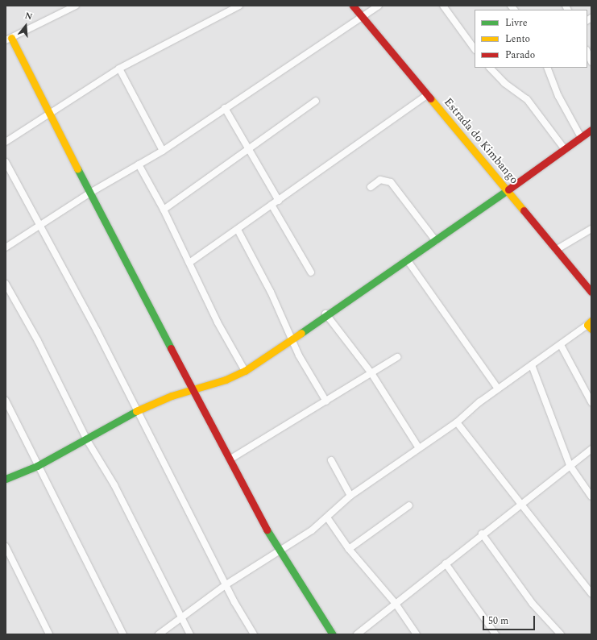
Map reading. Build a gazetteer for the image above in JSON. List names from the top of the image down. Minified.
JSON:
{"streets":{"street":["Estrada do Kimbango"]},"legend":["Livre","Lento","Parado"],"scale_bar":"50 m","north":"top"}
